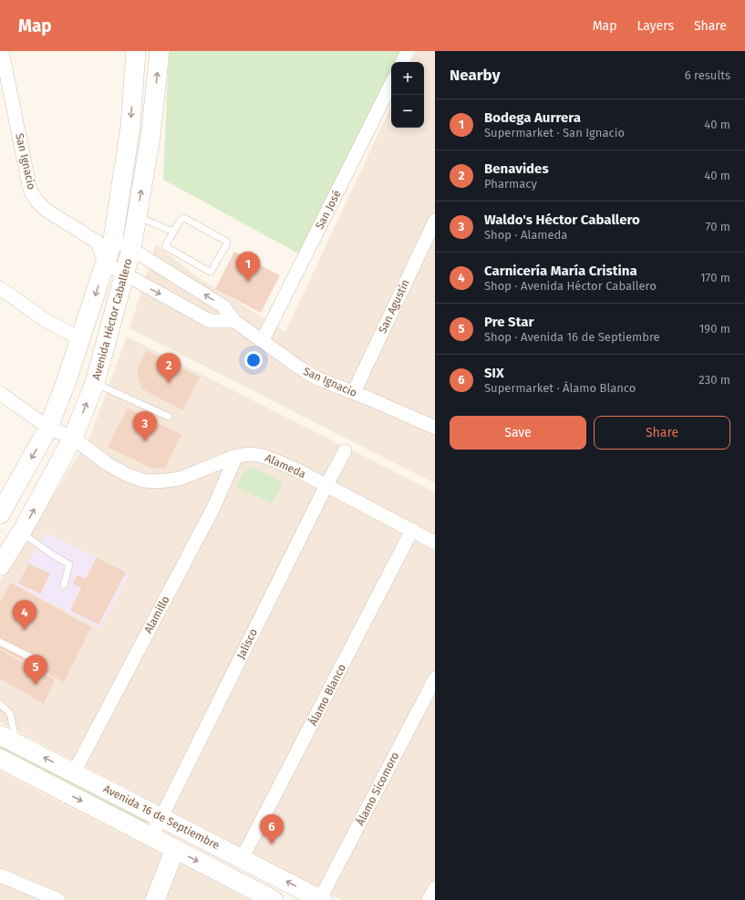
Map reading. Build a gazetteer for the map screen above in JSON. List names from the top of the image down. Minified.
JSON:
{"streets":{"main road":["Avenida Héctor Caballero","Avenida 16 de Septiembre"],"street":["San Ignacio","San José","San Agustín","Alameda","Alamillo","Jalisco","Álamo Blanco","Álamo Sicomoro"]},"crossings":[["San Ignacio","San José"],["San Ignacio","San Agustín"],["San Ignacio","Avenida Héctor Caballero"],["Avenida Héctor Caballero","Alameda"],["Alameda","Alamillo"],["Alameda","Jalisco"],["Alameda","Álamo Blanco"],["Alamillo","Avenida 16 de Septiembre"],["Jalisco","Avenida 16 de Septiembre"],["Álamo Blanco","Avenida 16 de Septiembre"],["Álamo Sicomoro","Avenida 16 de Septiembre"]],"page":{"header":"Map","nav":["Map","Layers","Share"],"heading":["Nearby","6 results"],"map_buttons":["+","−"],"list":[{"mark":"1","name":"Bodega Aurrera","note":"Supermarket · San Ignacio","value":"40 m"},{"mark":"2","name":"Benavides","note":"Pharmacy","value":"40 m"},{"mark":"3","name":"Waldo's Héctor Caballero","note":"Shop · Alameda","value":"70 m"},{"mark":"4","name":"Carnicería María Cristina","note":"Shop · Avenida Héctor Caballero","value":"170 m"},{"mark":"5","name":"Pre Star","note":"Shop · Avenida 16 de Septiembre","value":"190 m"},{"mark":"6","name":"SIX","note":"Supermarket · Álamo Blanco","value":"230 m"}],"pins":["1","2","3","4","5","6"],"buttons":["Save","Share"]}}
